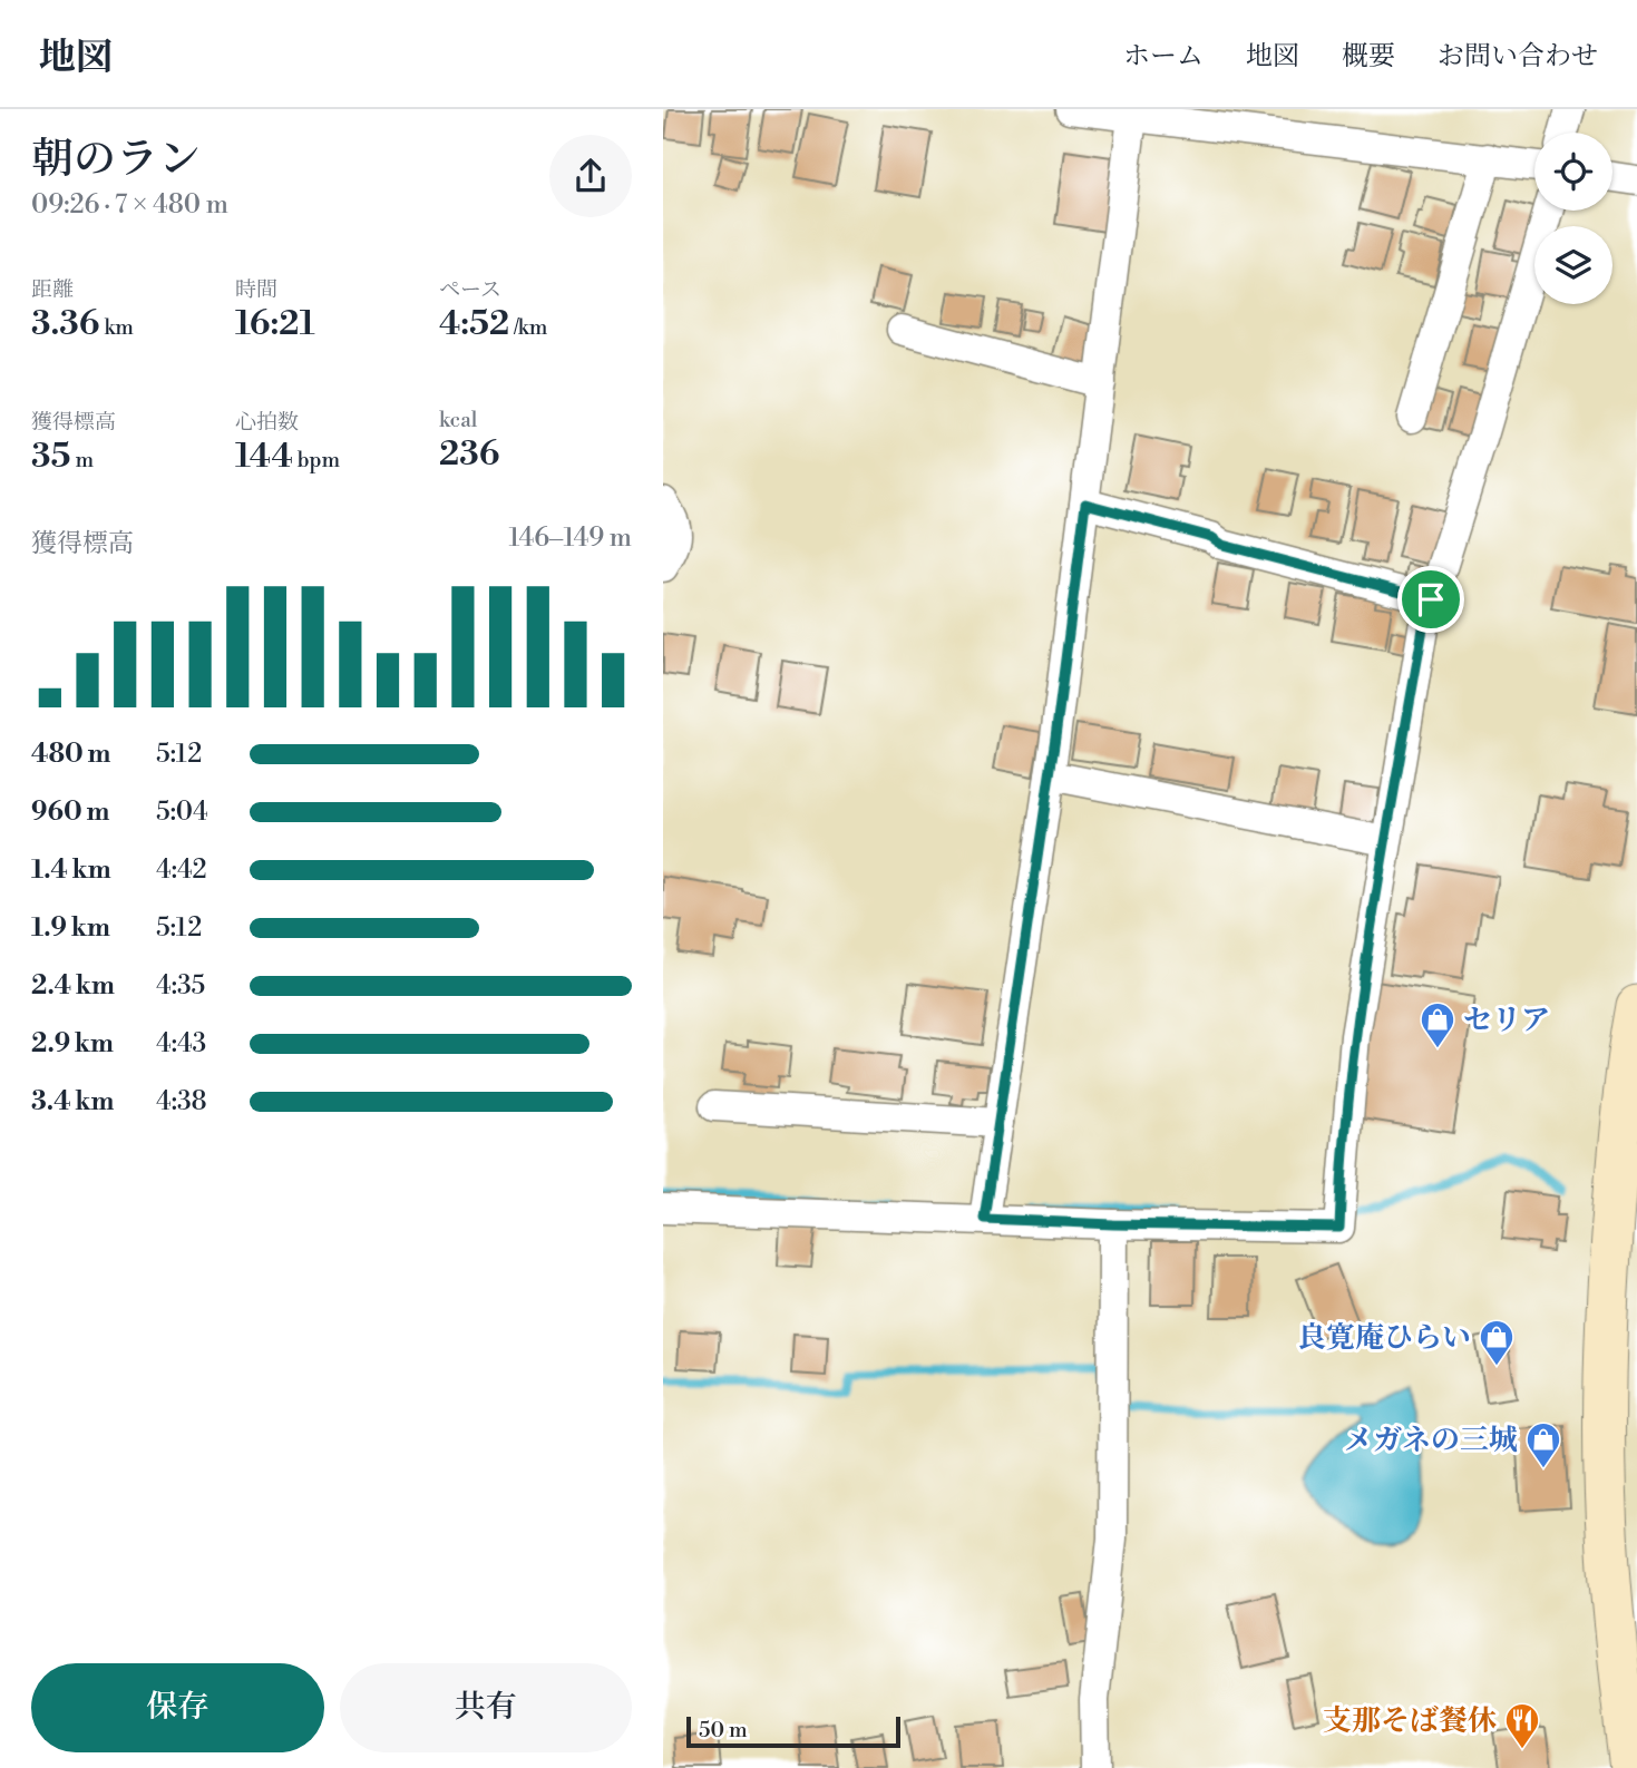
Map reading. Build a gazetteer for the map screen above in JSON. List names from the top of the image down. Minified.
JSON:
{"places":{"shop":["セリア","良寛庵ひらい","メガネの三城"],"restaurant":["支那そば餐休"]},"scale_bar":"50 m","page":{"header":"地図","nav":["ホーム","地図","概要","お問い合わせ"],"heading":["朝のラン","09:26 · 7 × 480 m"],"stats":[["距離","3.36 km"],["時間","16:21"],["ペース","4:52 /km"],["獲得標高","35 m"],["心拍数","144 bpm"],["kcal","236"]],"chart":["獲得標高","146–149 m"],"list":[{"name":"480 m","note":"5:12"},{"name":"960 m","note":"5:04"},{"name":"1.4 km","note":"4:42"},{"name":"1.9 km","note":"5:12"},{"name":"2.4 km","note":"4:35"},{"name":"2.9 km","note":"4:43"},{"name":"3.4 km","note":"4:38"}],"buttons":["保存","共有"],"scale":"50 m"}}
